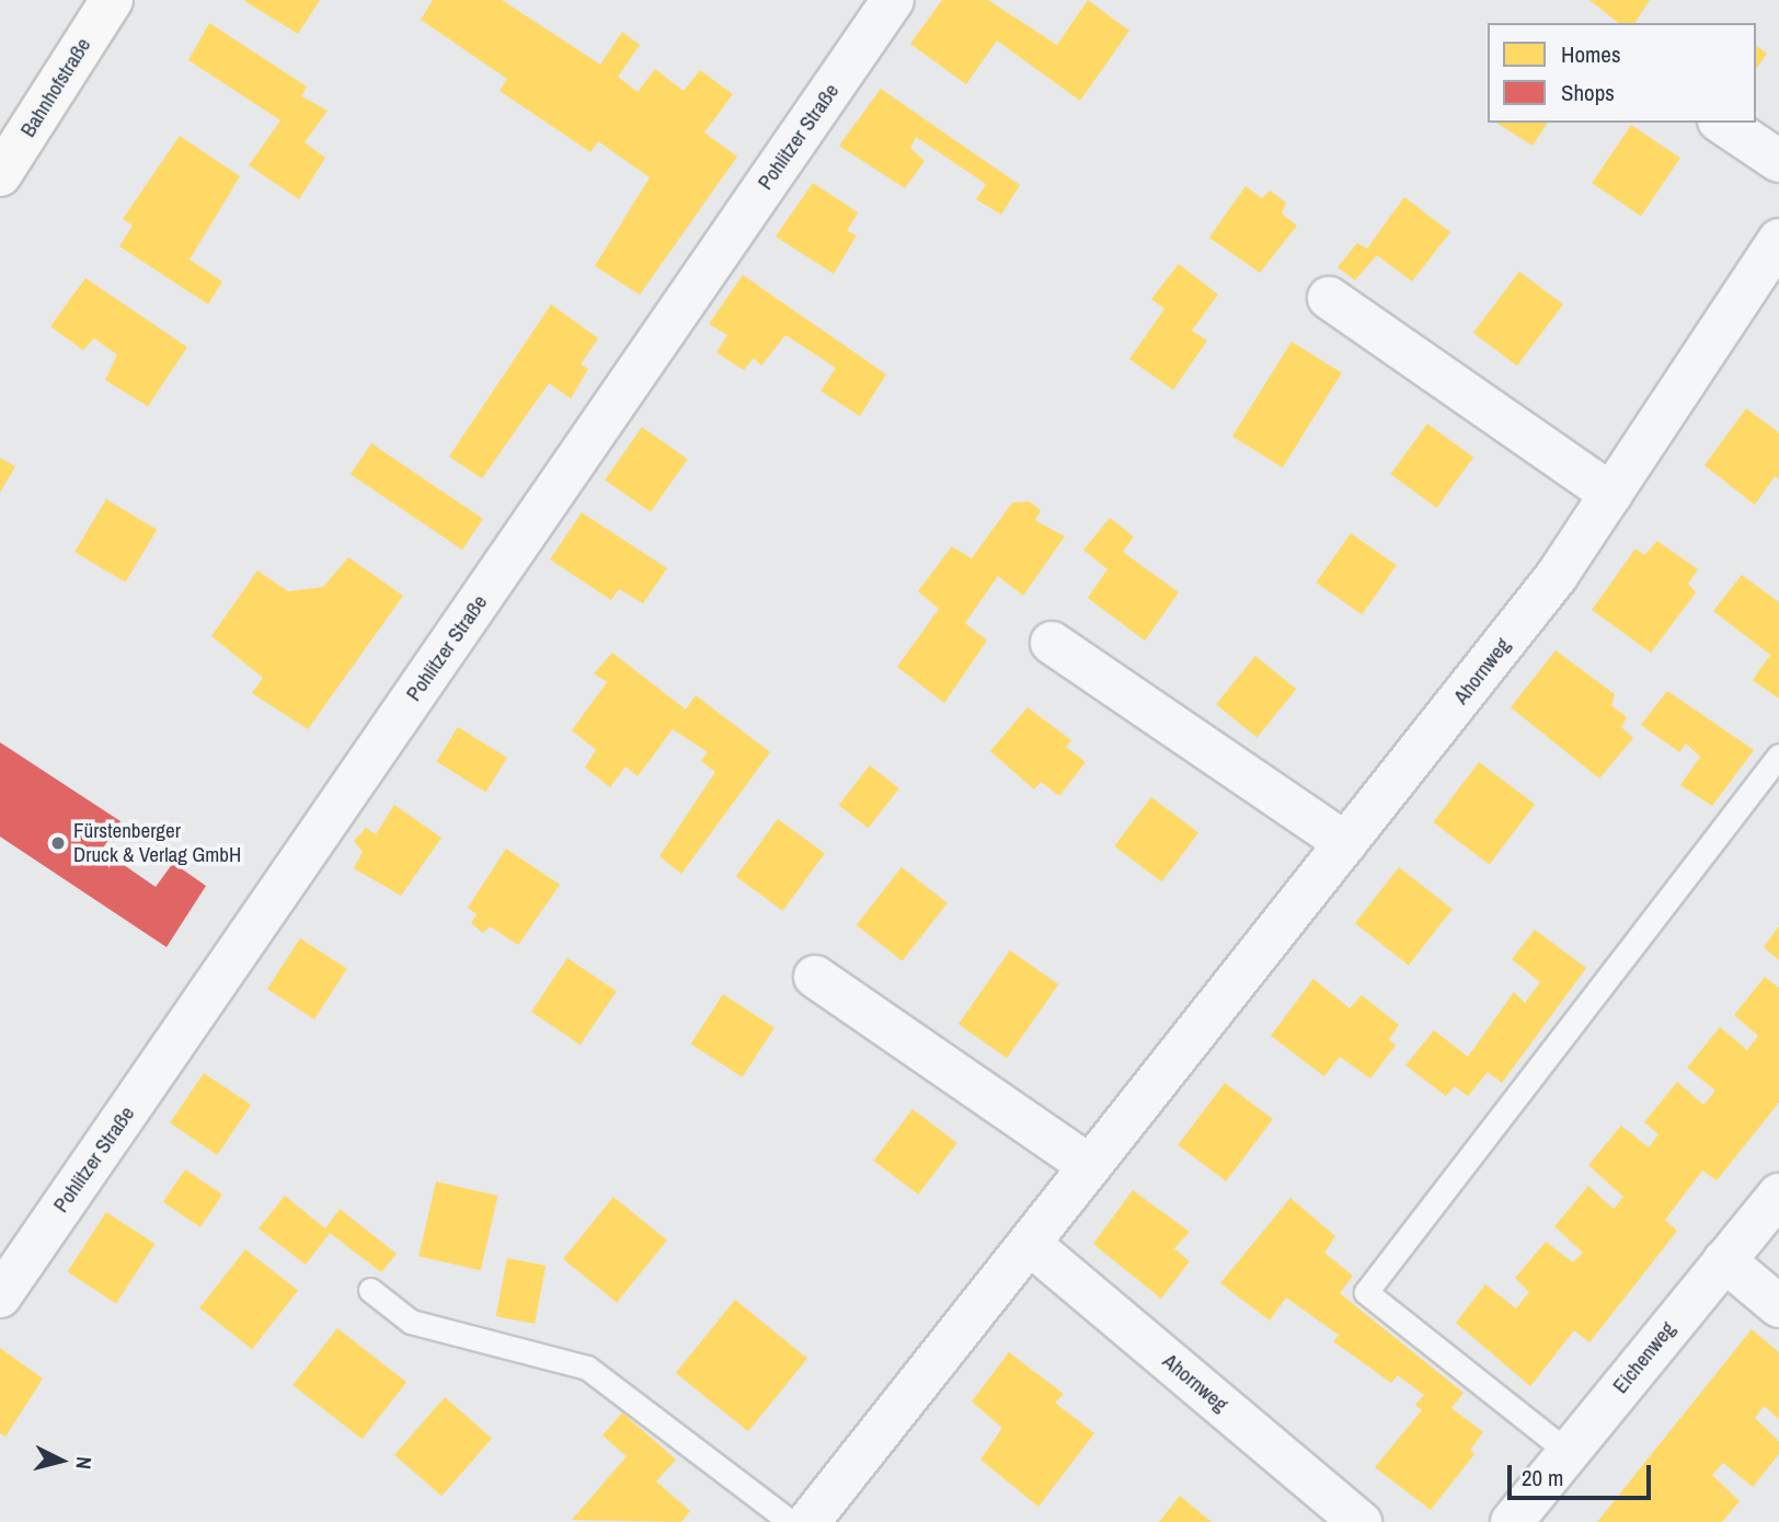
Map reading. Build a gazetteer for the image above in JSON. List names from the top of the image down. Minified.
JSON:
{"streets":{"street":["Bahnhofstraße","Pohlitzer Straße","Ahornweg","Eichenweg"]},"places":["Fürstenberger Druck & Verlag GmbH"],"legend":["Homes","Shops"],"scale_bar":"20 m","north":"right"}
